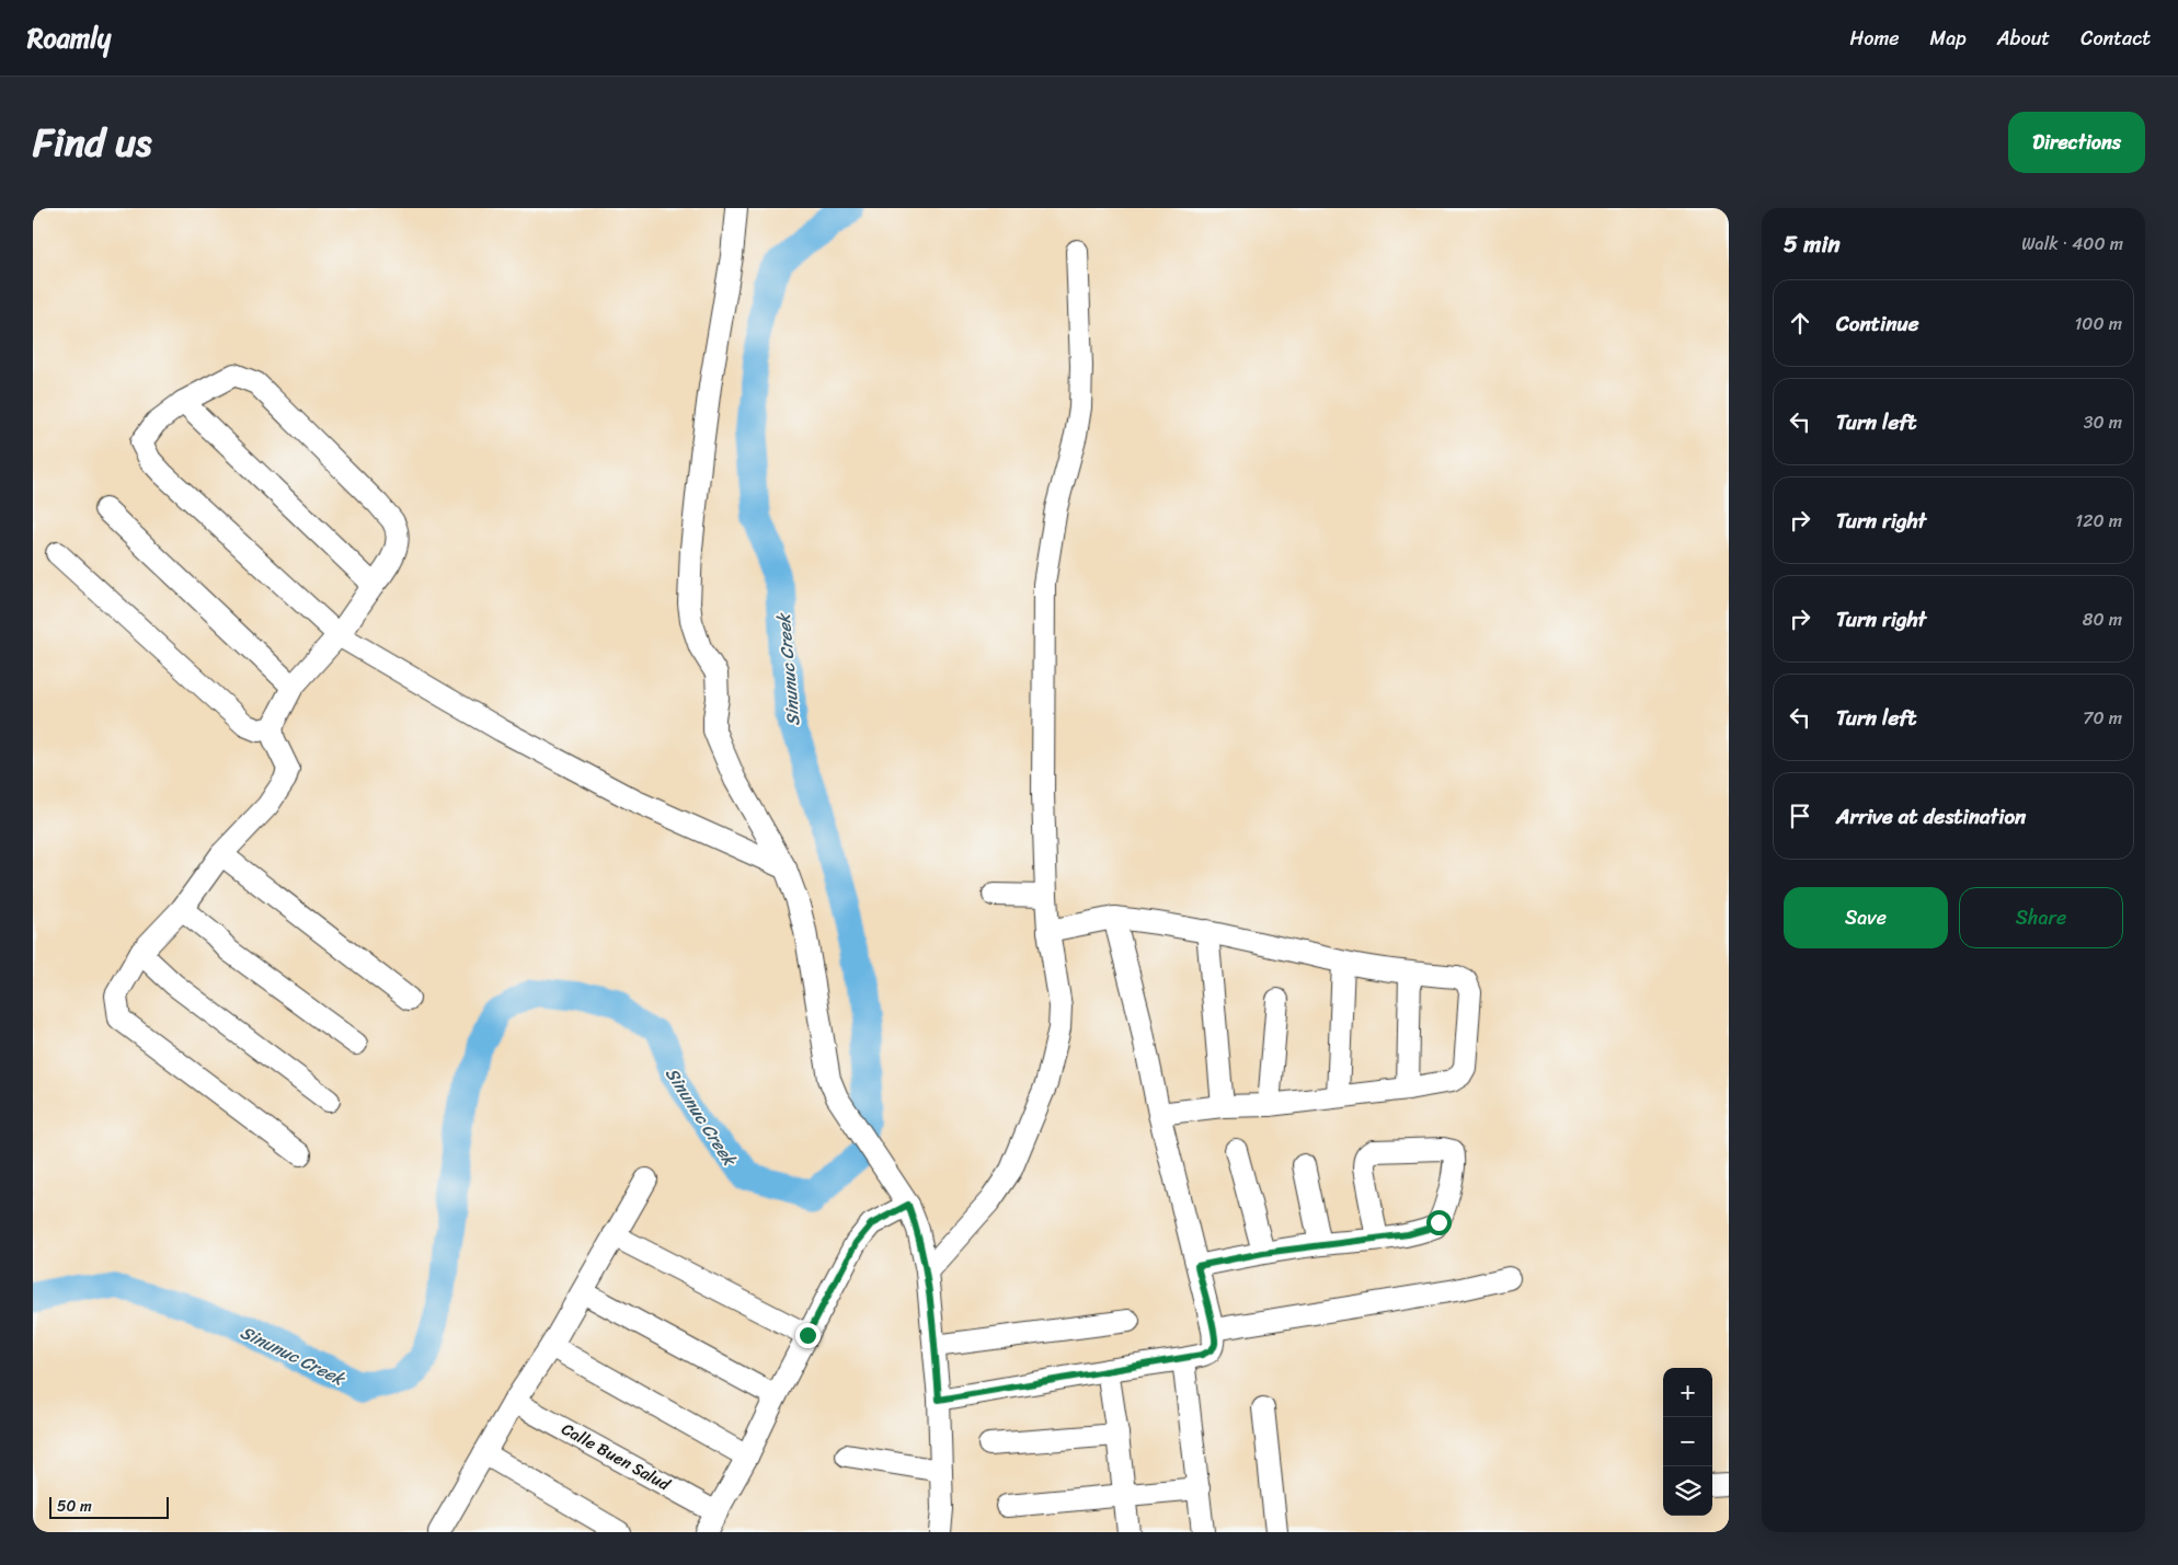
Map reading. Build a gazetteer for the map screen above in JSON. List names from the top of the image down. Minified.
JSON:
{"streets":{"street":["Calle Buen Salud"]},"water":["Sinunuc Creek"],"scale_bar":"50 m","page":{"header":"Roamly","nav":["Home","Map","About","Contact"],"title":"Find us","buttons":["Directions",["Save","Share"]],"heading":["5 min","Walk · 400 m"],"list":[["Continue","100 m"],["Turn left","30 m"],["Turn right","120 m"],["Turn right","80 m"],["Turn left","70 m"],"Arrive at destination"],"map_buttons":["+","−"],"scale":"50 m"}}
